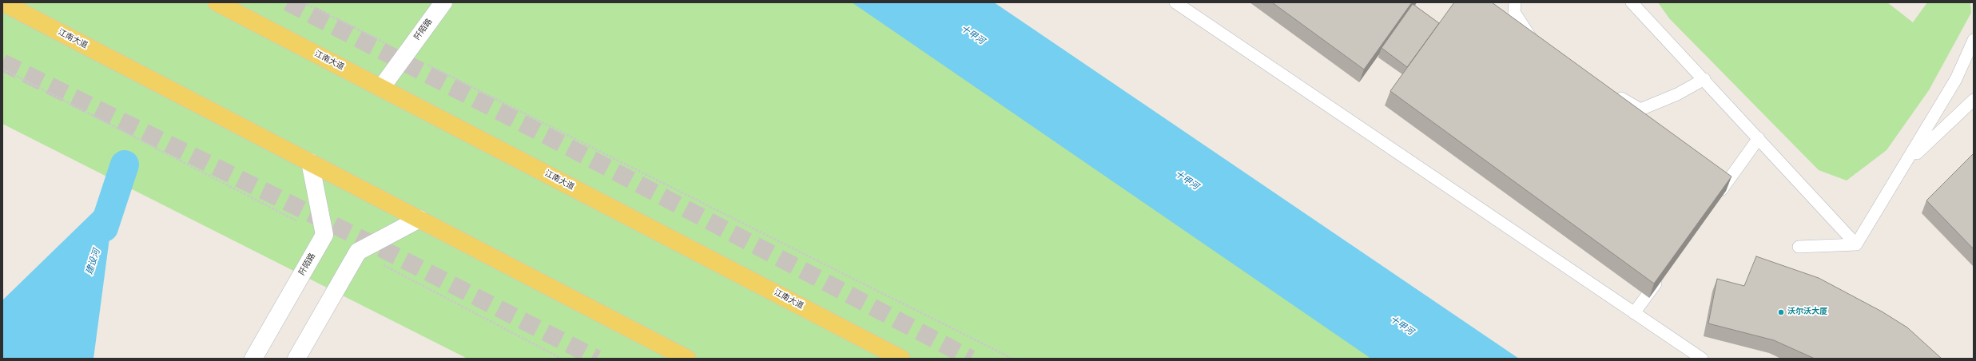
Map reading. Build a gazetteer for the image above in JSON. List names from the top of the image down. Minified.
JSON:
{"streets":{"main road":["江南大道"],"street":["阡陌路"]},"crossings":[["阡陌路","江南大道"]],"water":["十甲河","建设河"],"places":["沃尔沃大厦"]}
